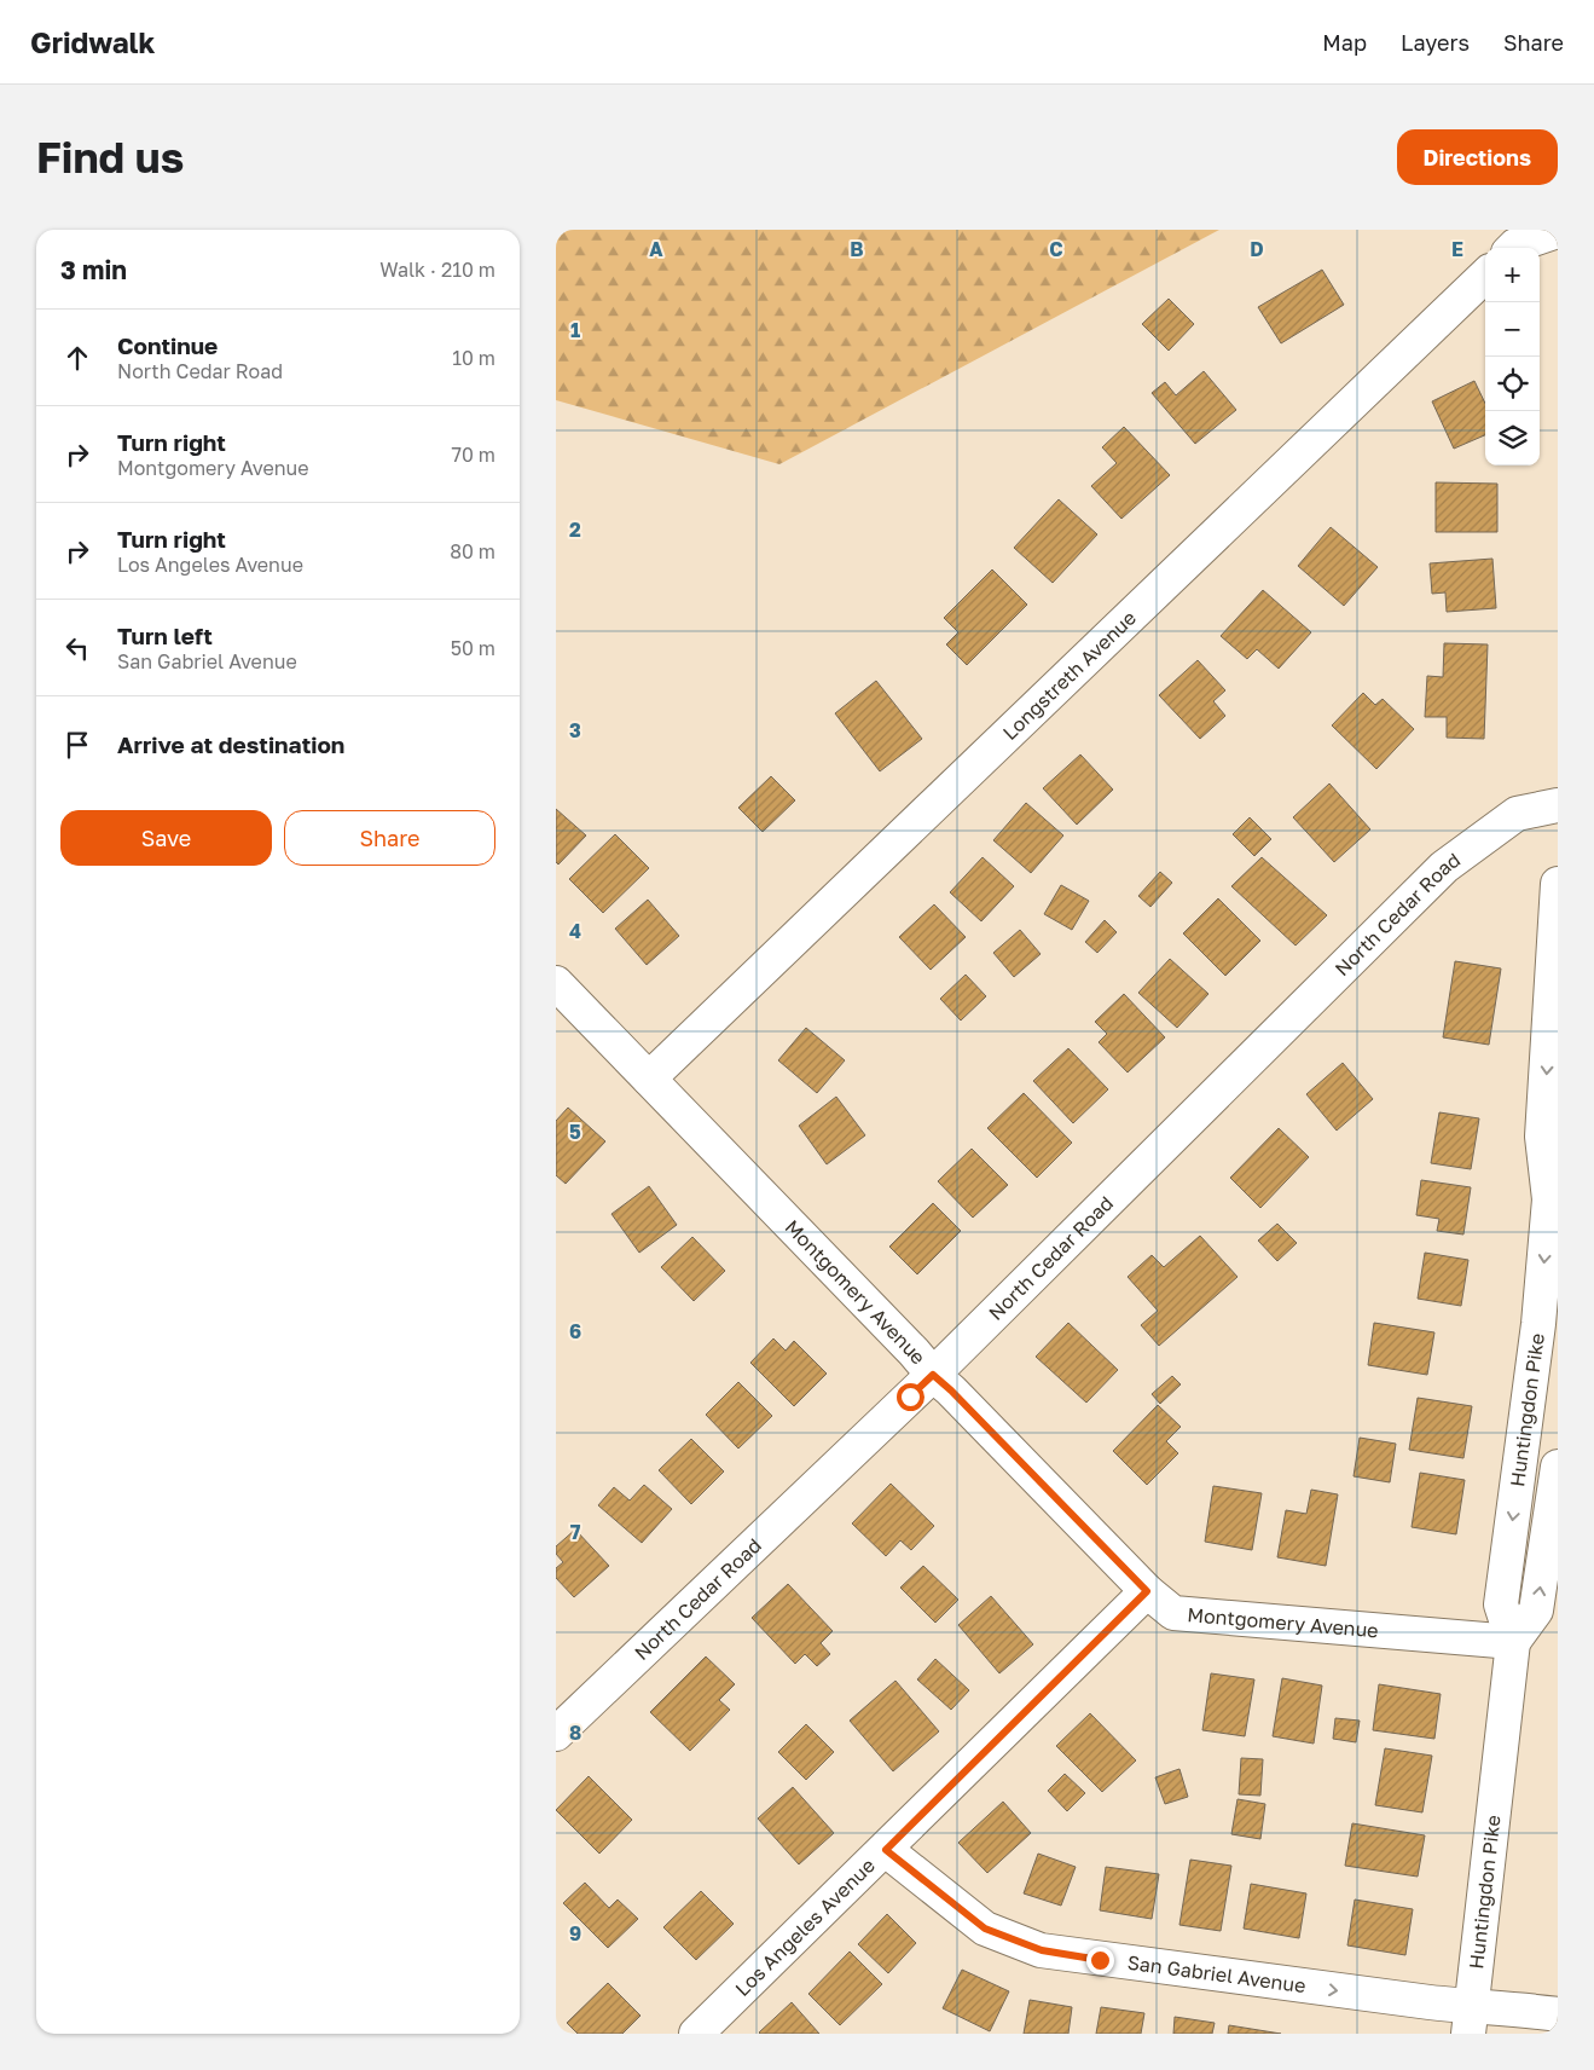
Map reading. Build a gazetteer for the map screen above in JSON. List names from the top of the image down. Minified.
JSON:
{"streets":{"street":["Longstreth Avenue","North Cedar Road","Montgomery Avenue","Huntingdon Pike","Los Angeles Avenue","San Gabriel Avenue"]},"crossings":[["Longstreth Avenue","Montgomery Avenue"],["North Cedar Road","Montgomery Avenue"],["Montgomery Avenue","Huntingdon Pike"],["Montgomery Avenue","Los Angeles Avenue"],["Huntingdon Pike","San Gabriel Avenue"],["Los Angeles Avenue","San Gabriel Avenue"]],"one_way":["San Gabriel Avenue"],"page":{"header":"Gridwalk","nav":["Map","Layers","Share"],"buttons":["Directions",["Save","Share"]],"title":"Find us","heading":["3 min","Walk · 210 m"],"map_buttons":["+","−"],"list":[["Continue","North Cedar Road","10 m"],["Turn right","Montgomery Avenue","70 m"],["Turn right","Los Angeles Avenue","80 m"],["Turn left","San Gabriel Avenue","50 m"],"Arrive at destination"]},"grid":{"columns":["A","B","C","D","E"],"rows":["1","2","3","4","5","6","7","8","9"]}}
